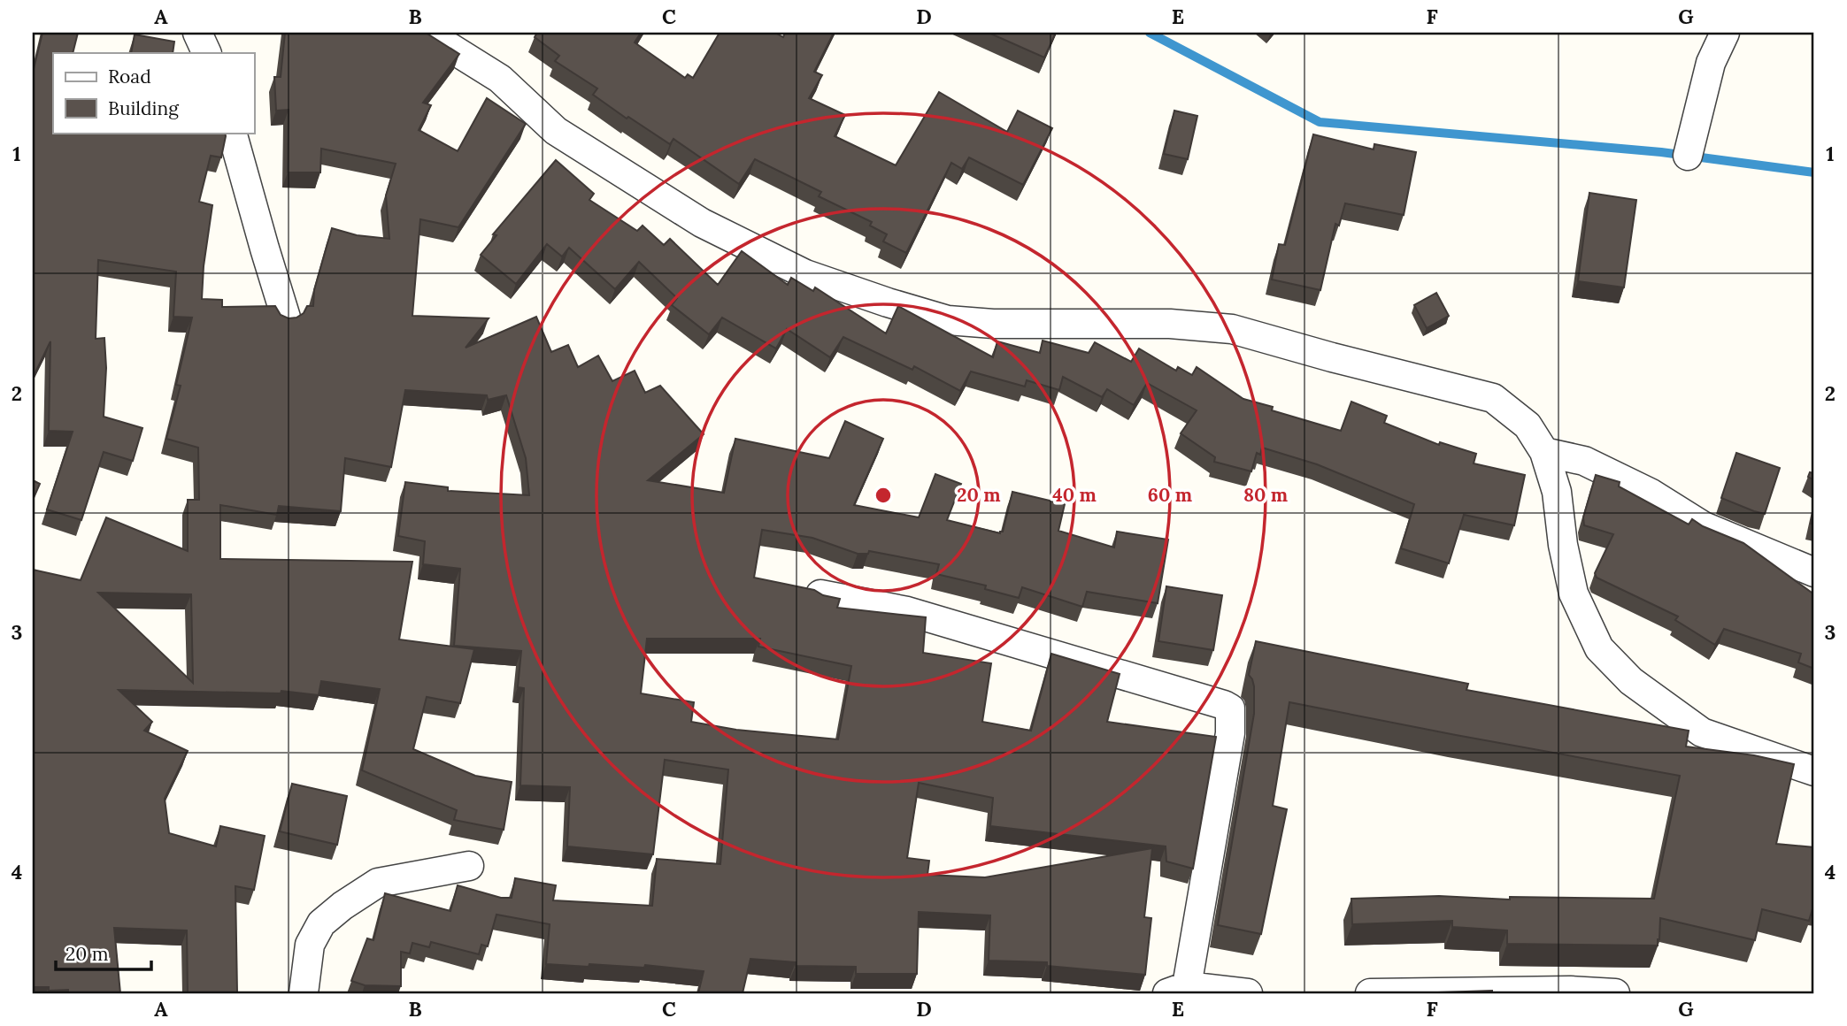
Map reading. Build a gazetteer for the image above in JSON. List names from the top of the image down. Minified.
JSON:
{"legend":["Road","Building"],"scale_bar":"20 m","grid":{"columns":["A","B","C","D","E","F","G"],"rows":["1","2","3","4"]},"rings":["20 m","40 m","60 m","80 m"]}
